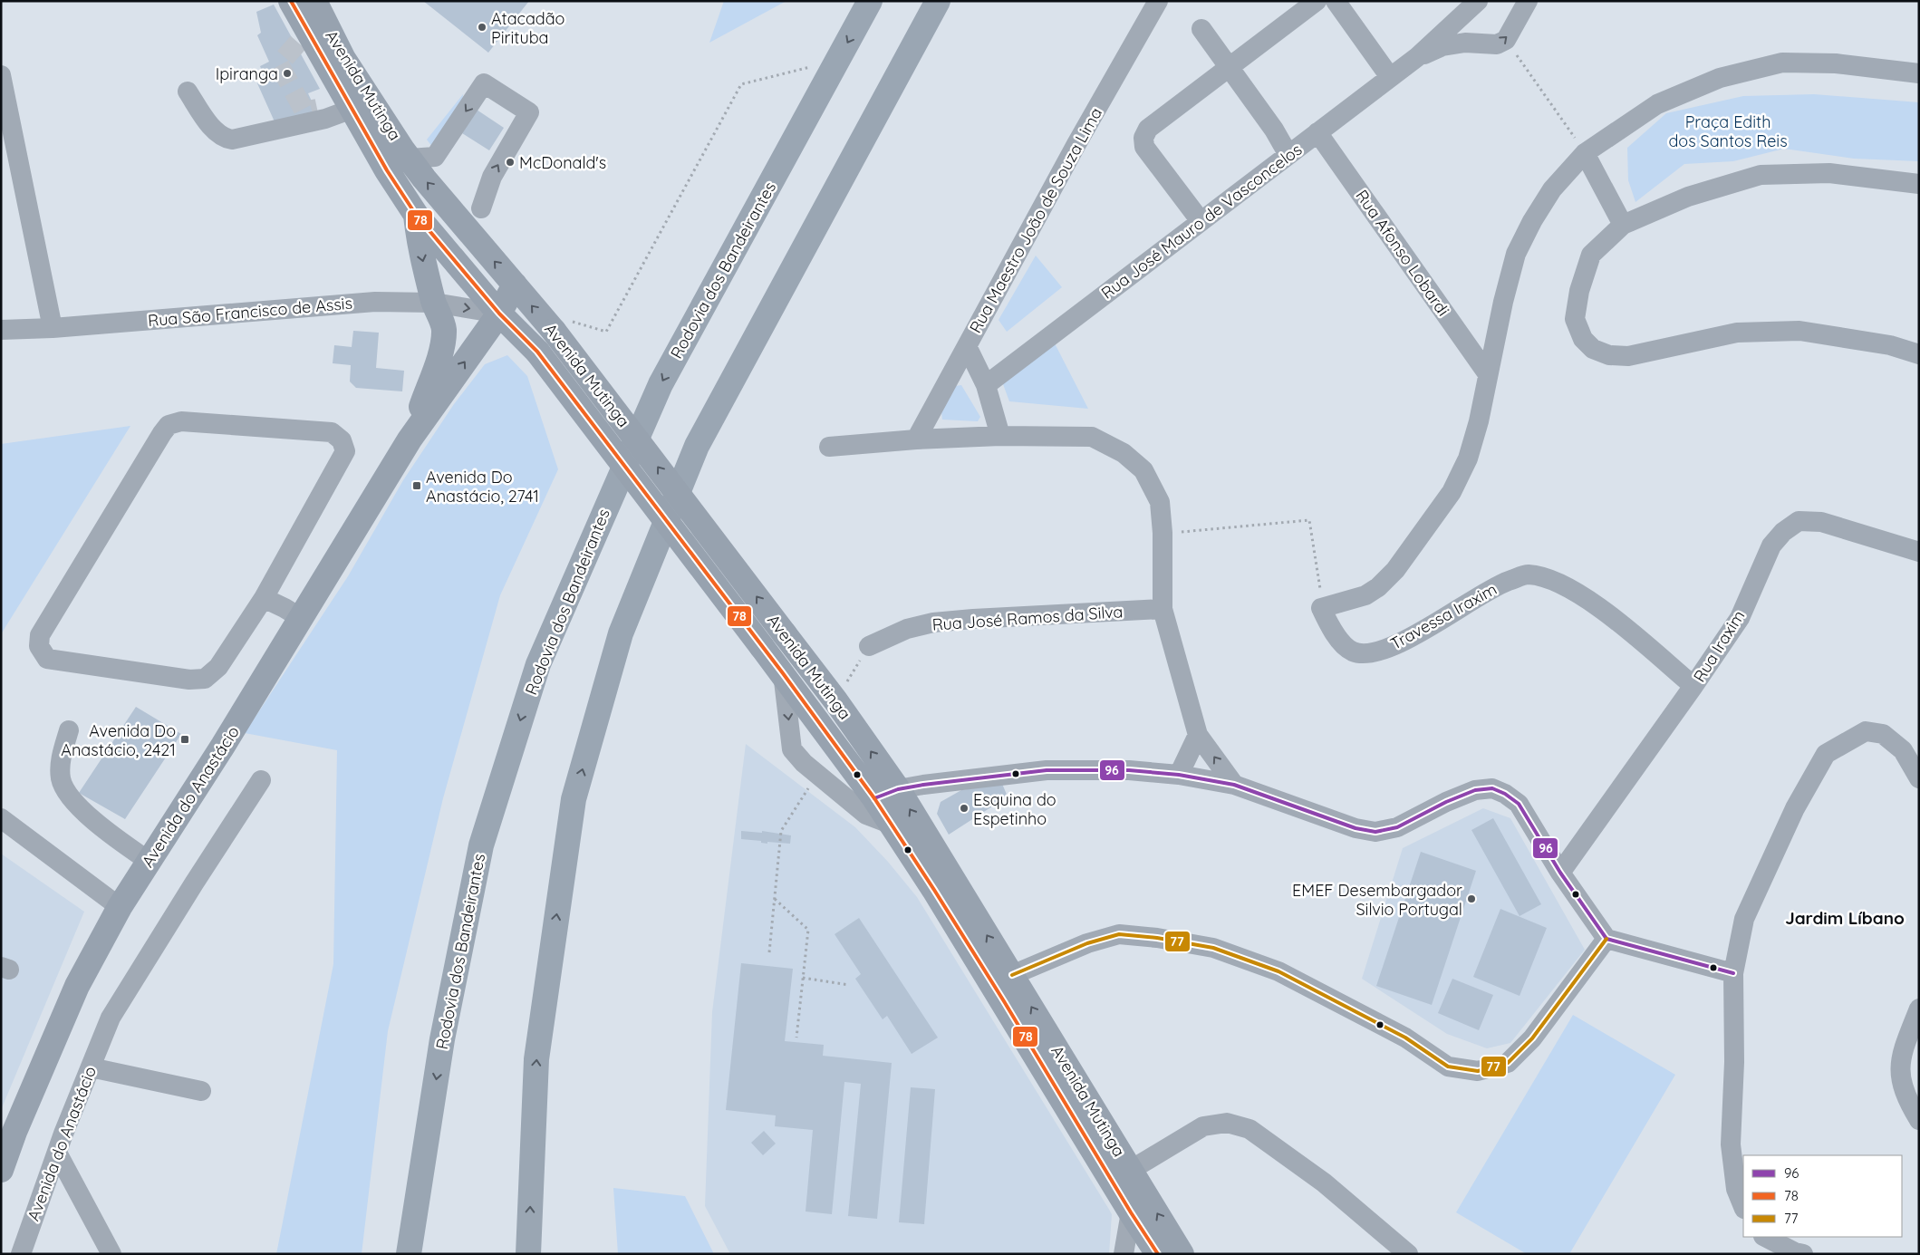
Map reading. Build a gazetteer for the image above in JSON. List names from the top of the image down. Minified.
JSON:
{"streets":{"highway":["Rodovia dos Bandeirantes"],"main road":["Avenida Mutinga","Avenida do Anastácio"],"street":["Rua Maestro João de Souza Lima","Rua José Mauro de Vasconcelos","Rua Afonso Lobardi","Rua São Francisco de Assis","Travessa Iraxim","Rua José Ramos da Silva","Rua Iraxim"]},"crossings":[["Avenida Mutinga","Rua São Francisco de Assis"],["Avenida Mutinga","Avenida do Anastácio"],["Rua José Mauro de Vasconcelos","Rua Afonso Lobardi"],["Rua São Francisco de Assis","Avenida do Anastácio"],["Travessa Iraxim","Rua Iraxim"]],"districts":["Jardim Líbano"],"parks":["Praça Edith dos Santos Reis"],"places":{"other":["Atacadão Pirituba","Ipiranga","McDonald's","Esquina do Espetinho","EMEF Desembargador Silvio Portugal"],"transit":["Avenida Do Anastácio, 2741","Avenida Do Anastácio, 2421"]},"lines":["transit line 78","transit line 96","transit line 77"],"legend":["96","78","77"]}
